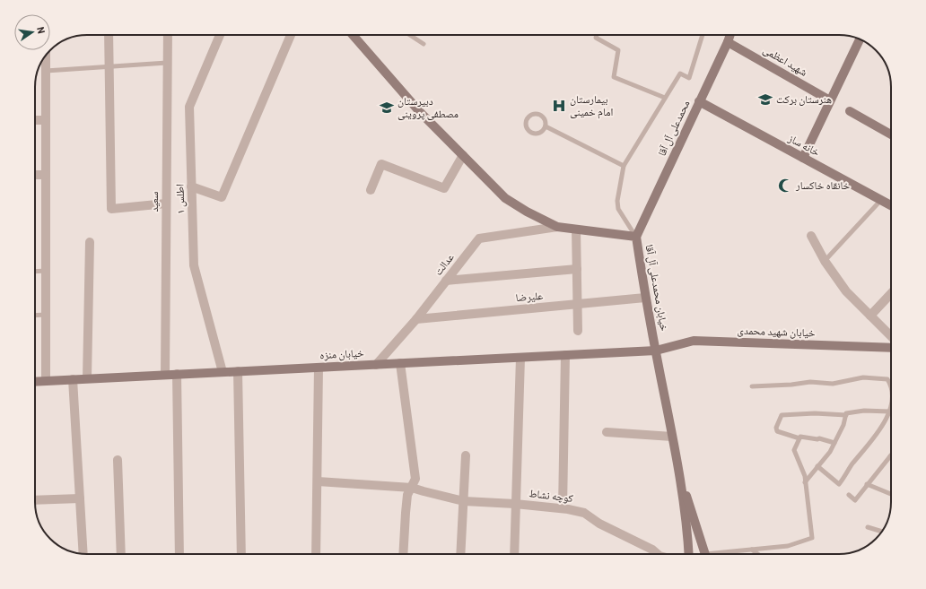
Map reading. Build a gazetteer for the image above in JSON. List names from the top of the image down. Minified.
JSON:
{"streets":{"street":["شهید اعظمی","محمدعلی آل آقا","خانه ساز","اطلس ۱","سعید","عدالت","خیابان محمدعلی آل آقا","علیرضا","خیابان شهید محمدی","خیابان منزه","کوچه نشاط"]},"crossings":[["شهید اعظمی","محمدعلی آل آقا"],["محمدعلی آل آقا","خانه ساز"],["محمدعلی آل آقا","خیابان محمدعلی آل آقا"],["اطلس ۱","خیابان منزه"],["سعید","خیابان منزه"],["عدالت","خیابان محمدعلی آل آقا"],["عدالت","علیرضا"],["عدالت","خیابان منزه"],["خیابان محمدعلی آل آقا","علیرضا"],["خیابان محمدعلی آل آقا","خیابان شهید محمدی"],["خیابان محمدعلی آل آقا","خیابان منزه"],["خیابان شهید محمدی","خیابان منزه"]],"places":{"school or university":["هنرستان برکت","دبیرستان مصطفی پروینی"],"hospital":["بیمارستان امام خمینی"],"mosque":["خانقاه خاکسار"]},"north":"right"}
